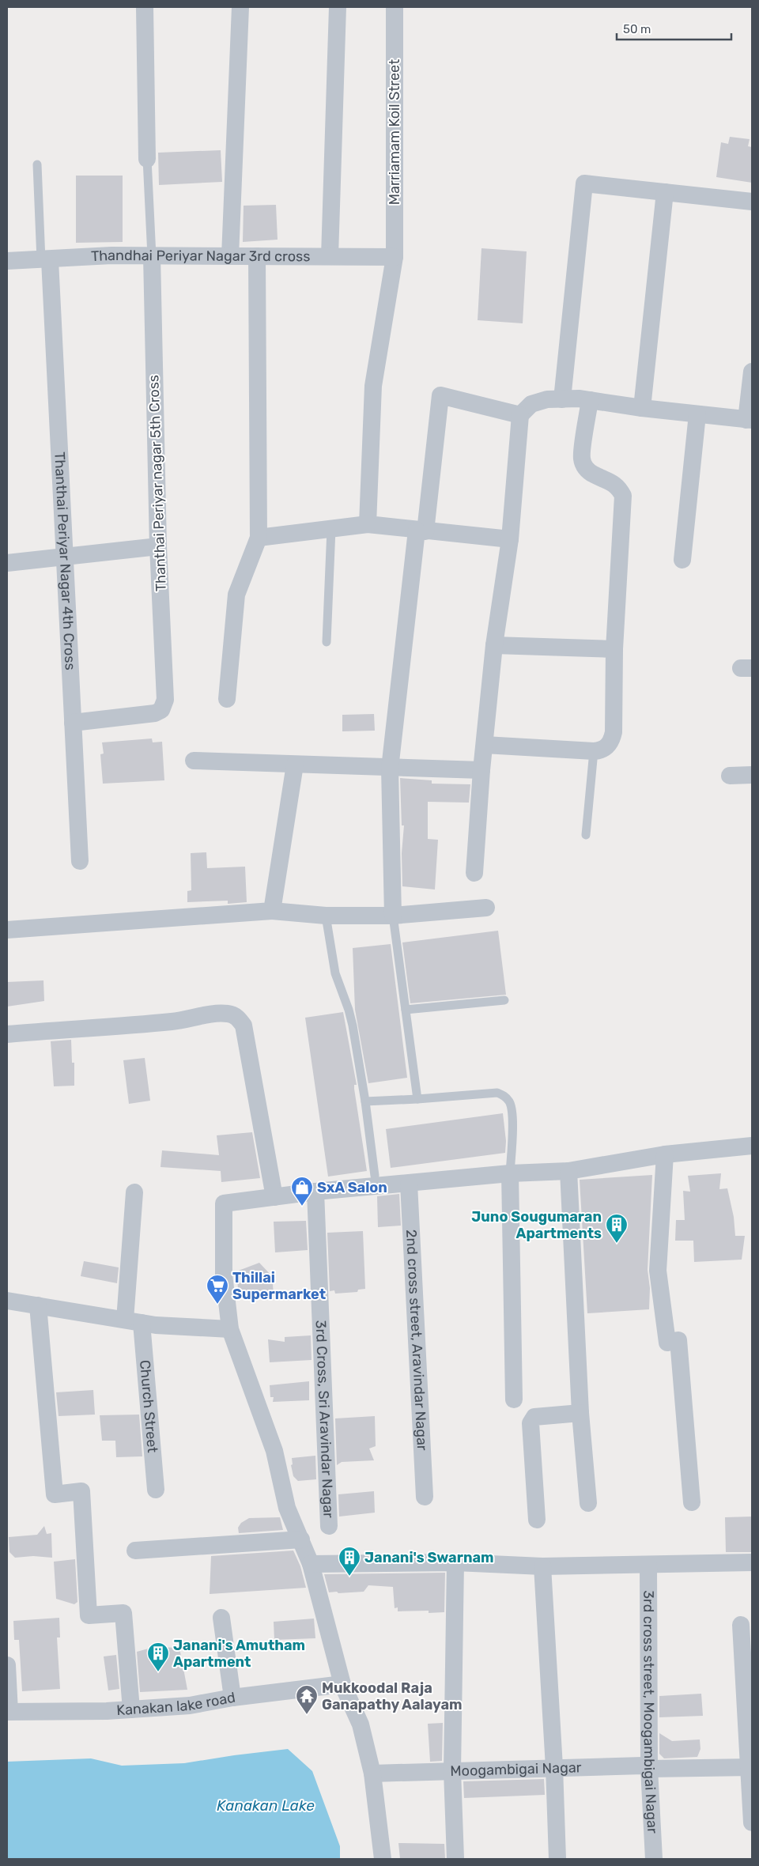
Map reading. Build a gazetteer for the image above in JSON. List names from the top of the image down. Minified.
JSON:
{"streets":{"street":["Marriamam Koil Street","Thandhai Periyar Nagar 3rd cross","Thanthai Periyar nagar 5th Cross","Thanthai Periyar Nagar 4th Cross","2nd cross street, Aravindar Nagar","Church Street","3rd Cross, Sri Aravindar Nagar","Kanakan lake road","3rd cross street, Moogambigai Nagar","Moogambigai Nagar"]},"crossings":[["Marriamam Koil Street","Thandhai Periyar Nagar 3rd cross"],["Thandhai Periyar Nagar 3rd cross","Thanthai Periyar nagar 5th Cross"],["Thandhai Periyar Nagar 3rd cross","Thanthai Periyar Nagar 4th Cross"],["Thanthai Periyar nagar 5th Cross","Thanthai Periyar Nagar 4th Cross"],["3rd cross street, Moogambigai Nagar","Moogambigai Nagar"]],"water":["Kanakan Lake"],"places":{"shop":["SxA Salon"],"building":["Juno Sougumaran Apartments","Janani's Swarnam","Janani's Amutham Apartment"],"supermarket":["Thillai Supermarket"],"temple":["Mukkoodal Raja Ganapathy Aalayam"]},"scale_bar":"50 m"}
